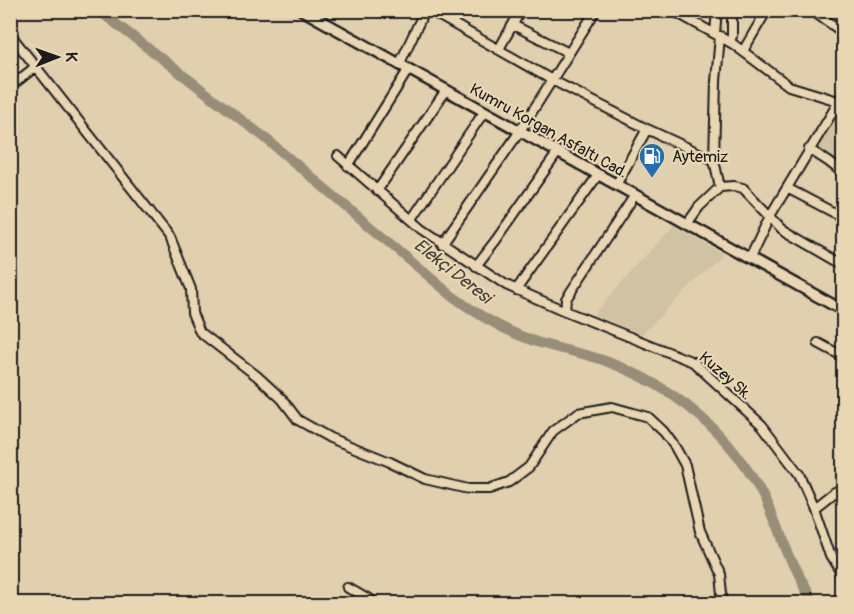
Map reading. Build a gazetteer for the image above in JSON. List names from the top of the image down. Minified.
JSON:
{"streets":{"main road":["Kumru Korgan Asfaltı Cad."],"street":["Kuzey Sk."]},"water":["Elekçi Deresi"],"places":{"fuel station":["Aytemiz"]},"north":"right"}
